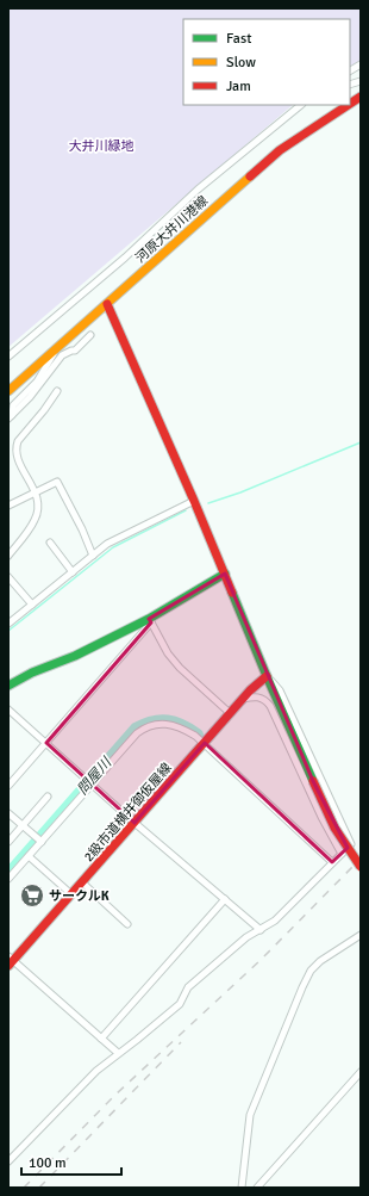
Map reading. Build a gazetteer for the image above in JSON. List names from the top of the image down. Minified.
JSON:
{"streets":{"street":["河原大井川港線","2級市道横井御仮屋線"]},"water":["問屋川"],"parks":["大井川緑地"],"places":{"supermarket":["サークルK"]},"legend":["Fast","Slow","Jam"],"scale_bar":"100 m"}
